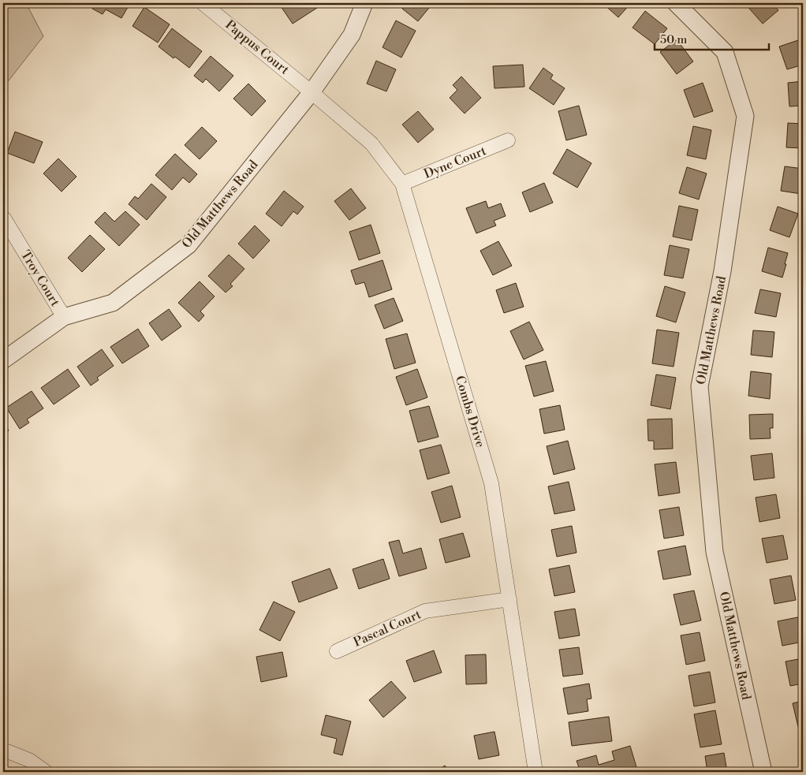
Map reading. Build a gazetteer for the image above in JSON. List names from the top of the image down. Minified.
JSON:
{"streets":{"street":["Pappus Court","Dyne Court","Old Matthews Road","Troy Court","Combs Drive","Pascal Court"]},"crossings":[["Pappus Court","Old Matthews Road"],["Pappus Court","Combs Drive"],["Dyne Court","Combs Drive"],["Old Matthews Road","Troy Court"],["Old Matthews Road","Combs Drive"],["Combs Drive","Pascal Court"]],"scale_bar":"50 m"}
